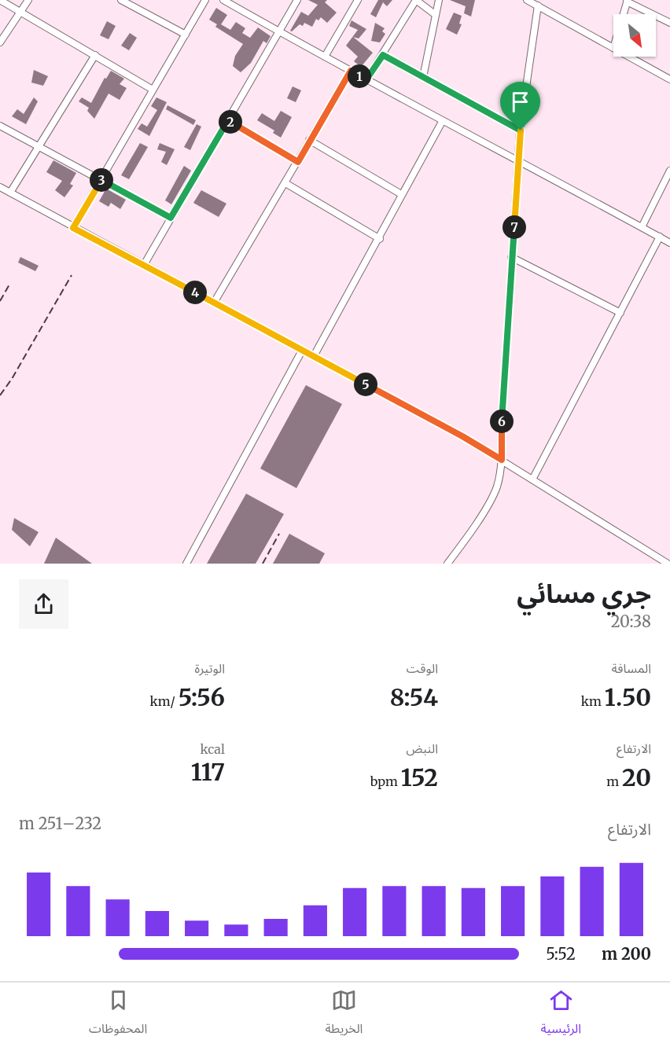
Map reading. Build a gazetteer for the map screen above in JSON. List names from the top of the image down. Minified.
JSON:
{"north":"bottom right","page":{"pins":["1","2","3","7","4","5","6"],"heading":["جري مسائي","20:38"],"stats":[["المسافة","1.50 km"],["الوقت","8:54"],["الوتيرة","5:56 /km"],["الارتفاع","20 m"],["النبض","152 bpm"],["kcal","117"]],"chart":["الارتفاع","232–251 m"],"list":[{"name":"200 m","note":"5:52"}],"tabs":["الرئيسية","الخريطة","المحفوظات"]}}
